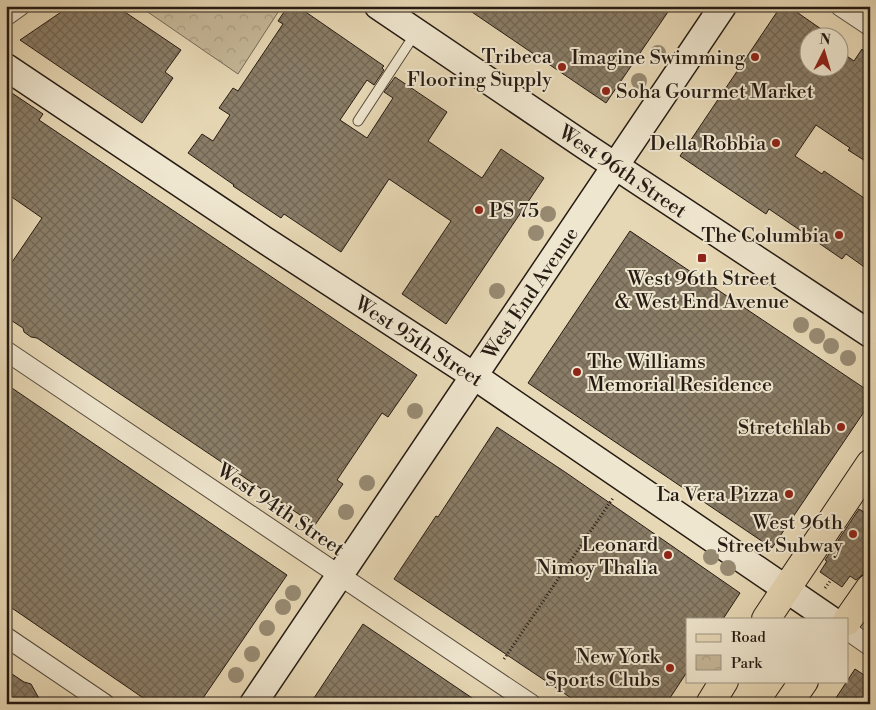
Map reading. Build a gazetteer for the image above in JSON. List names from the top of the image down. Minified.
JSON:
{"streets":{"main road":["West 96th Street","West End Avenue","West 95th Street"],"street":["West 94th Street"]},"crossings":[["West 96th Street","West End Avenue"],["West End Avenue","West 95th Street"],["West End Avenue","West 94th Street"]],"places":{"other":["Imagine Swimming","Tribeca Flooring Supply","Soha Gourmet Market","Della Robbia","PS 75","The Columbia","The Williams Memorial Residence","Stretchlab","La Vera Pizza","West 96th Street Subway","Leonard Nimoy Thalia","New York Sports Clubs"],"transit":["West 96th Street & West End Avenue"]},"legend":["Road","Park"],"north":"top"}
